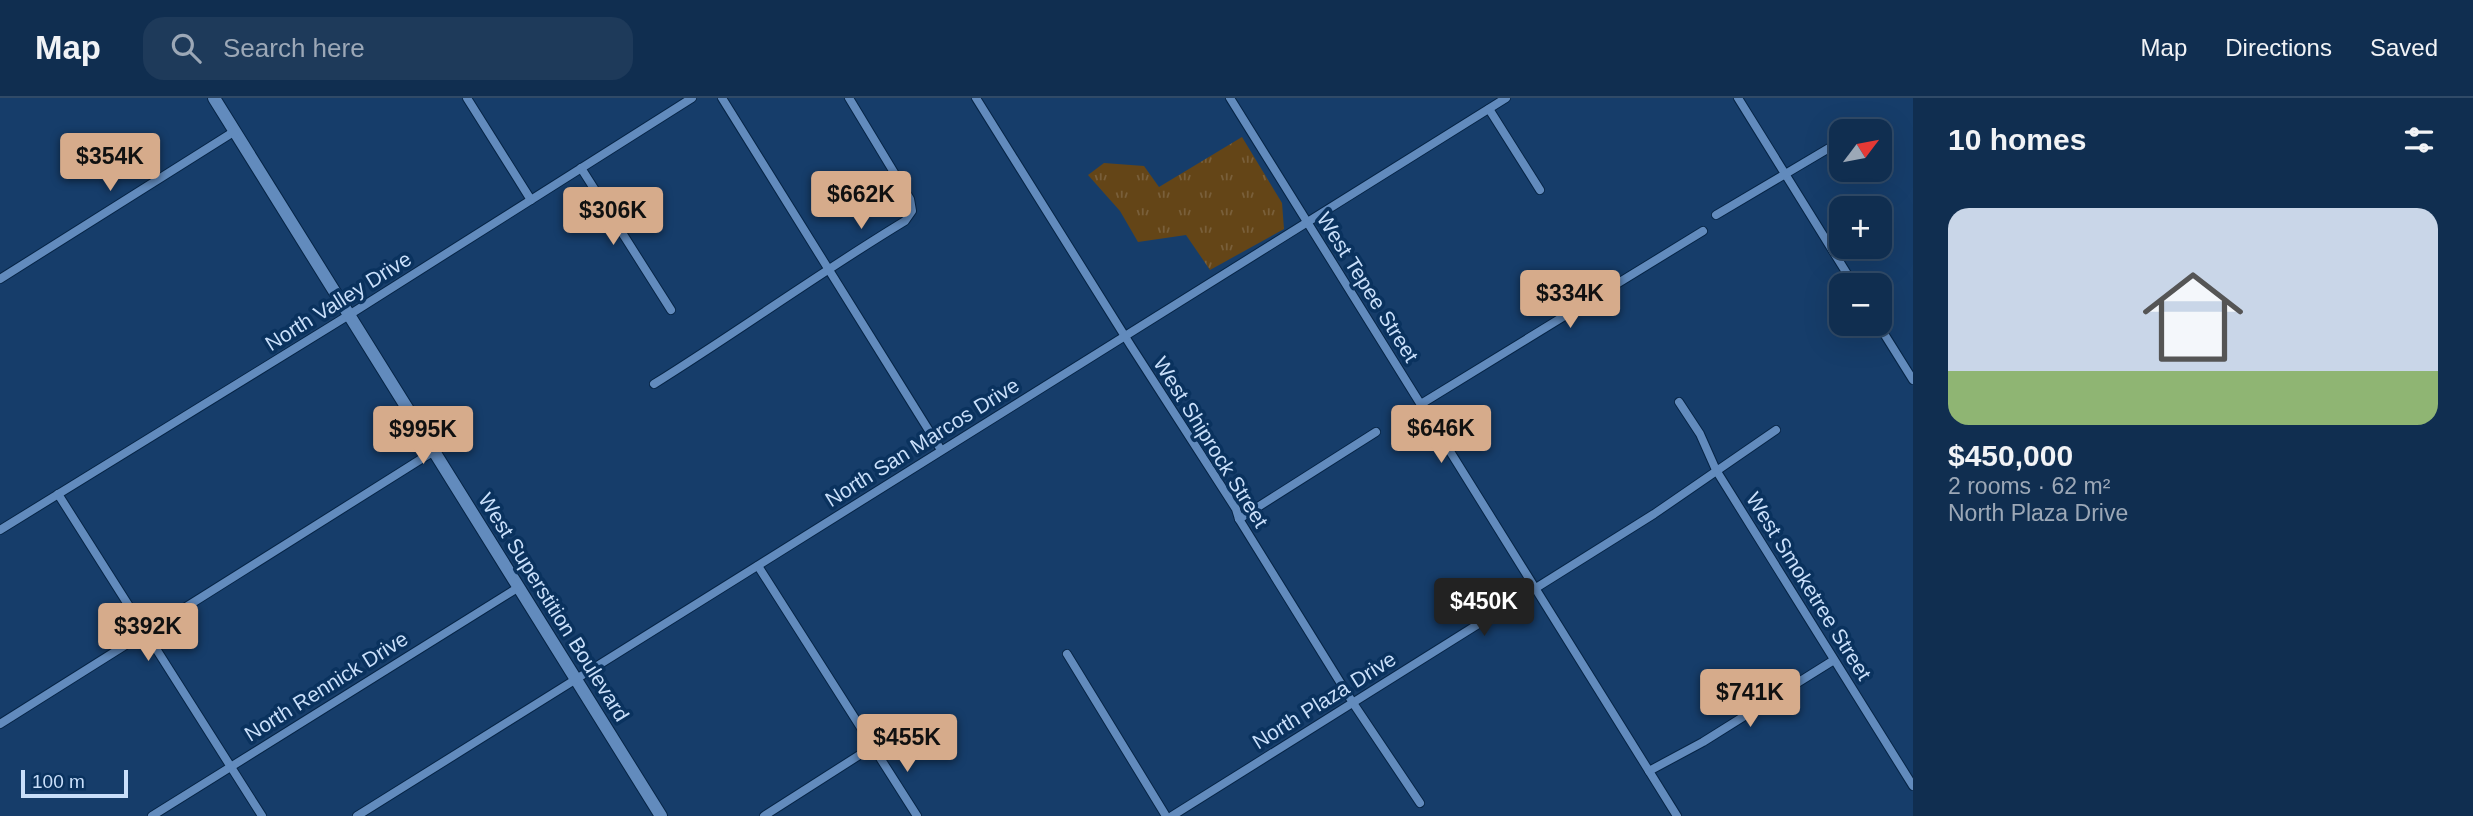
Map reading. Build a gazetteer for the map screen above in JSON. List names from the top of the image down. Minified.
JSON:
{"streets":{"main road":["West Superstition Boulevard"],"street":["West Tepee Street","North Valley Drive","North San Marcos Drive","West Shiprock Street","West Smoketree Street","North Rennick Drive","North Plaza Drive"]},"crossings":[["West Tepee Street","North San Marcos Drive"],["West Tepee Street","North Plaza Drive"],["North Valley Drive","West Superstition Boulevard"],["North San Marcos Drive","West Shiprock Street"],["North San Marcos Drive","West Superstition Boulevard"],["West Shiprock Street","North Plaza Drive"],["West Smoketree Street","North Plaza Drive"],["West Superstition Boulevard","North Rennick Drive"]],"scale_bar":"100 m","north":"top right","page":{"header":"Map","search":"Search here","nav":["Map","Directions","Saved"],"heading":"10 homes","map_buttons":["+","−"],"price":["$354K","$662K","$306K","$334K","$646K","$995K","$450K","$392K","$741K","$455K"],"list":[{"name":"$450,000","note":"2 rooms · 62 m² · North Plaza Drive"}],"scale":"100 m"}}
